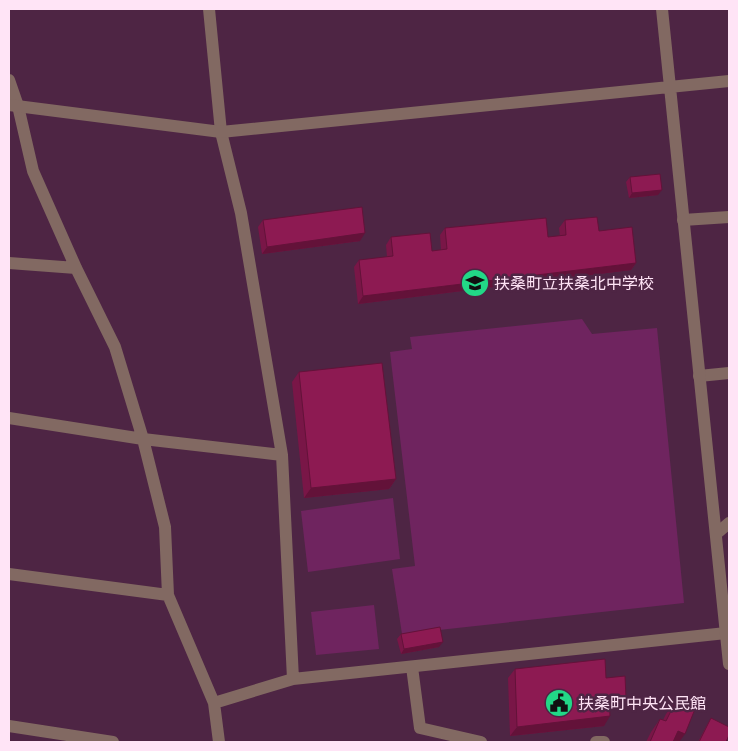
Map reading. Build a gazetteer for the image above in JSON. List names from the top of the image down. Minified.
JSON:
{"places":{"school or university":["扶桑町立扶桑北中学校"],"public building":["扶桑町中央公民館"]}}
